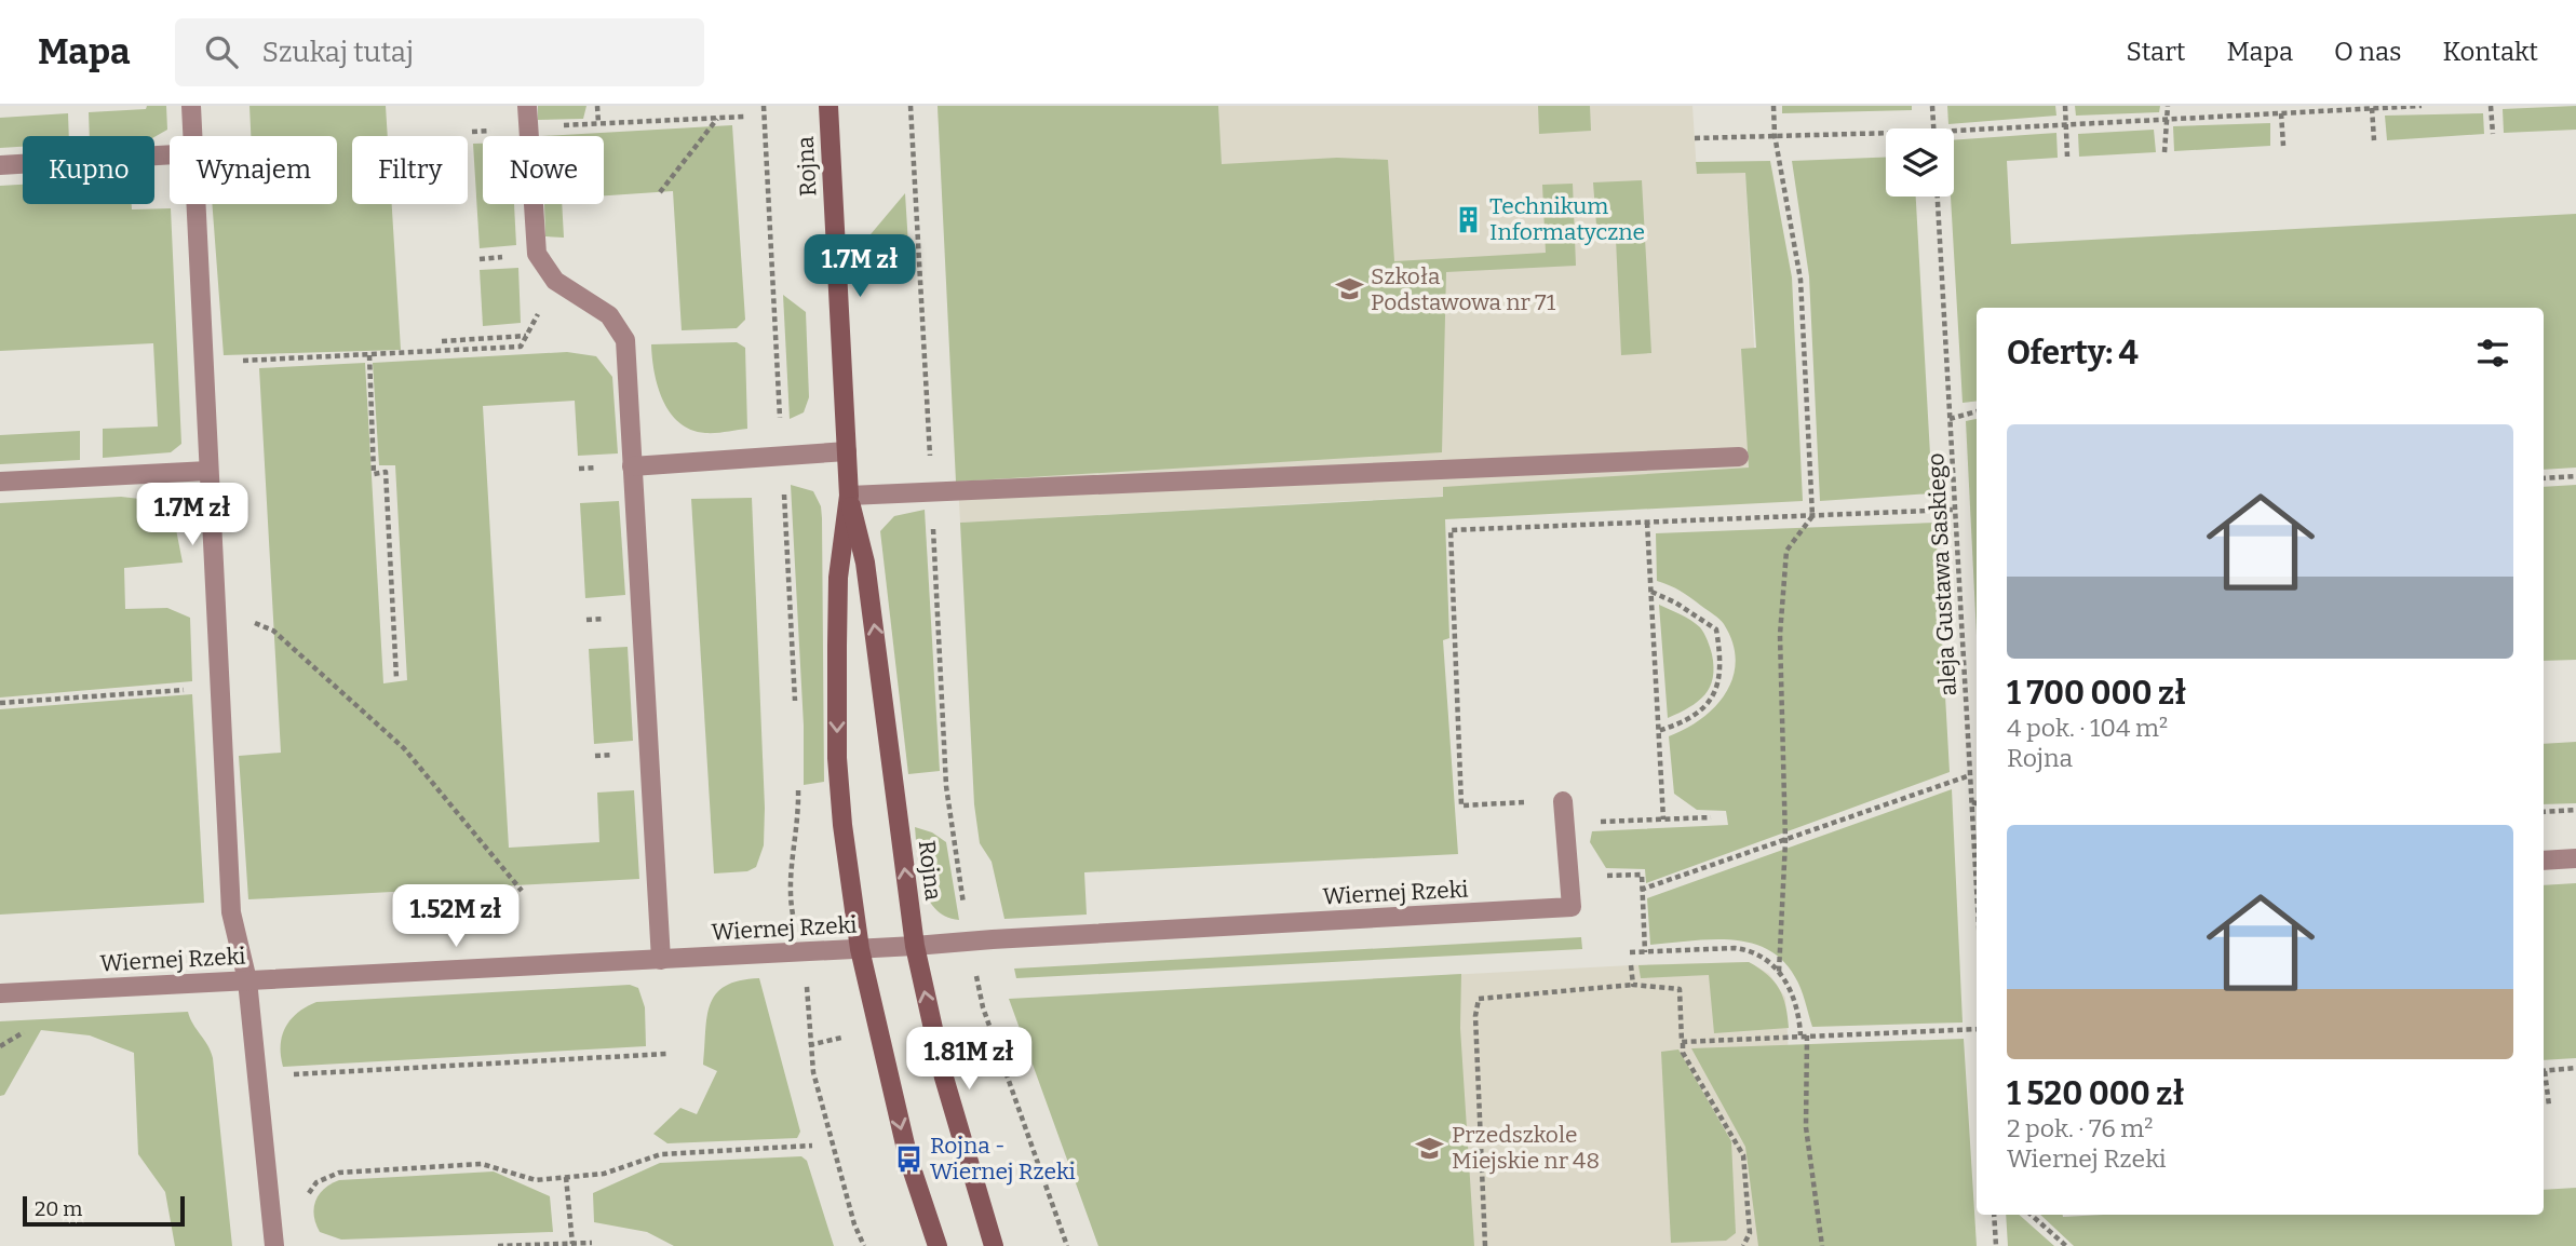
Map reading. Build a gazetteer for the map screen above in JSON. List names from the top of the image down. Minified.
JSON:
{"streets":{"street":["Rojna","Wiernej Rzeki"],"path":["aleja Gustawa Saskiego"]},"crossings":[["Rojna","Wiernej Rzeki"]],"places":{"building":["Technikum Informatyczne"],"school or university":["Szkoła Podstawowa nr 71","Przedszkole Miejskie nr 48"],"bus stop":["Rojna - Wiernej Rzeki"]},"scale_bar":"20 m","page":{"header":"Mapa","search":"Szukaj tutaj","nav":["Start","Mapa","O nas","Kontakt"],"chip":["Kupno","Wynajem","Filtry","Nowe"],"price":["1.7M zł","1.7M zł","1.52M zł","1.81M zł"],"heading":"Oferty: 4","list":[{"name":"1 700 000 zł","note":"4 pok. · 104 m² · Rojna"},{"name":"1 520 000 zł","note":"2 pok. · 76 m² · Wiernej Rzeki"}],"scale":"20 m"}}
